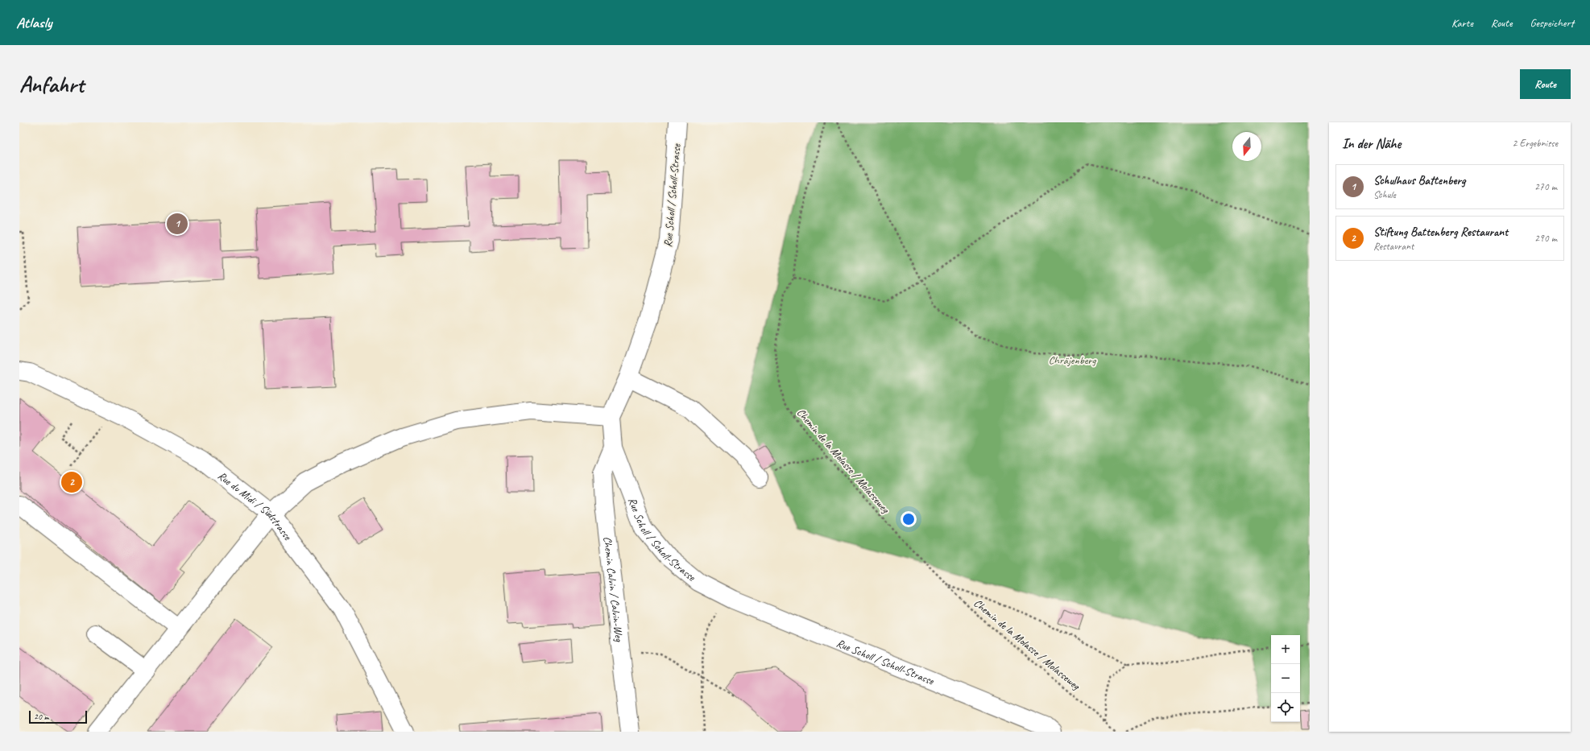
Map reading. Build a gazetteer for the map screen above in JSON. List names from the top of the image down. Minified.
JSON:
{"streets":{"street":["Rue Scholl / Scholl-Strasse","Rue du Midi / Südstrasse","Chemin Calvin / Calvin-Weg"],"path":["Chemin de la Molasse / Molasseweg"]},"crossings":[["Rue Scholl / Scholl-Strasse","Chemin Calvin / Calvin-Weg"]],"parks":["Chräjenberg"],"scale_bar":"20 m","north":"bottom","page":{"header":"Atlasly","nav":["Karte","Route","Gespeichert"],"buttons":"Route","title":"Anfahrt","heading":["In der Nähe","2 Ergebnisse"],"list":[{"mark":"1","name":"Schulhaus Battenberg","note":"Schule","value":"270 m"},{"mark":"2","name":"Stiftung Battenberg Restaurant","note":"Restaurant","value":"290 m"}],"pins":["1","2"],"map_buttons":["+","−"],"scale":"20 m"}}
